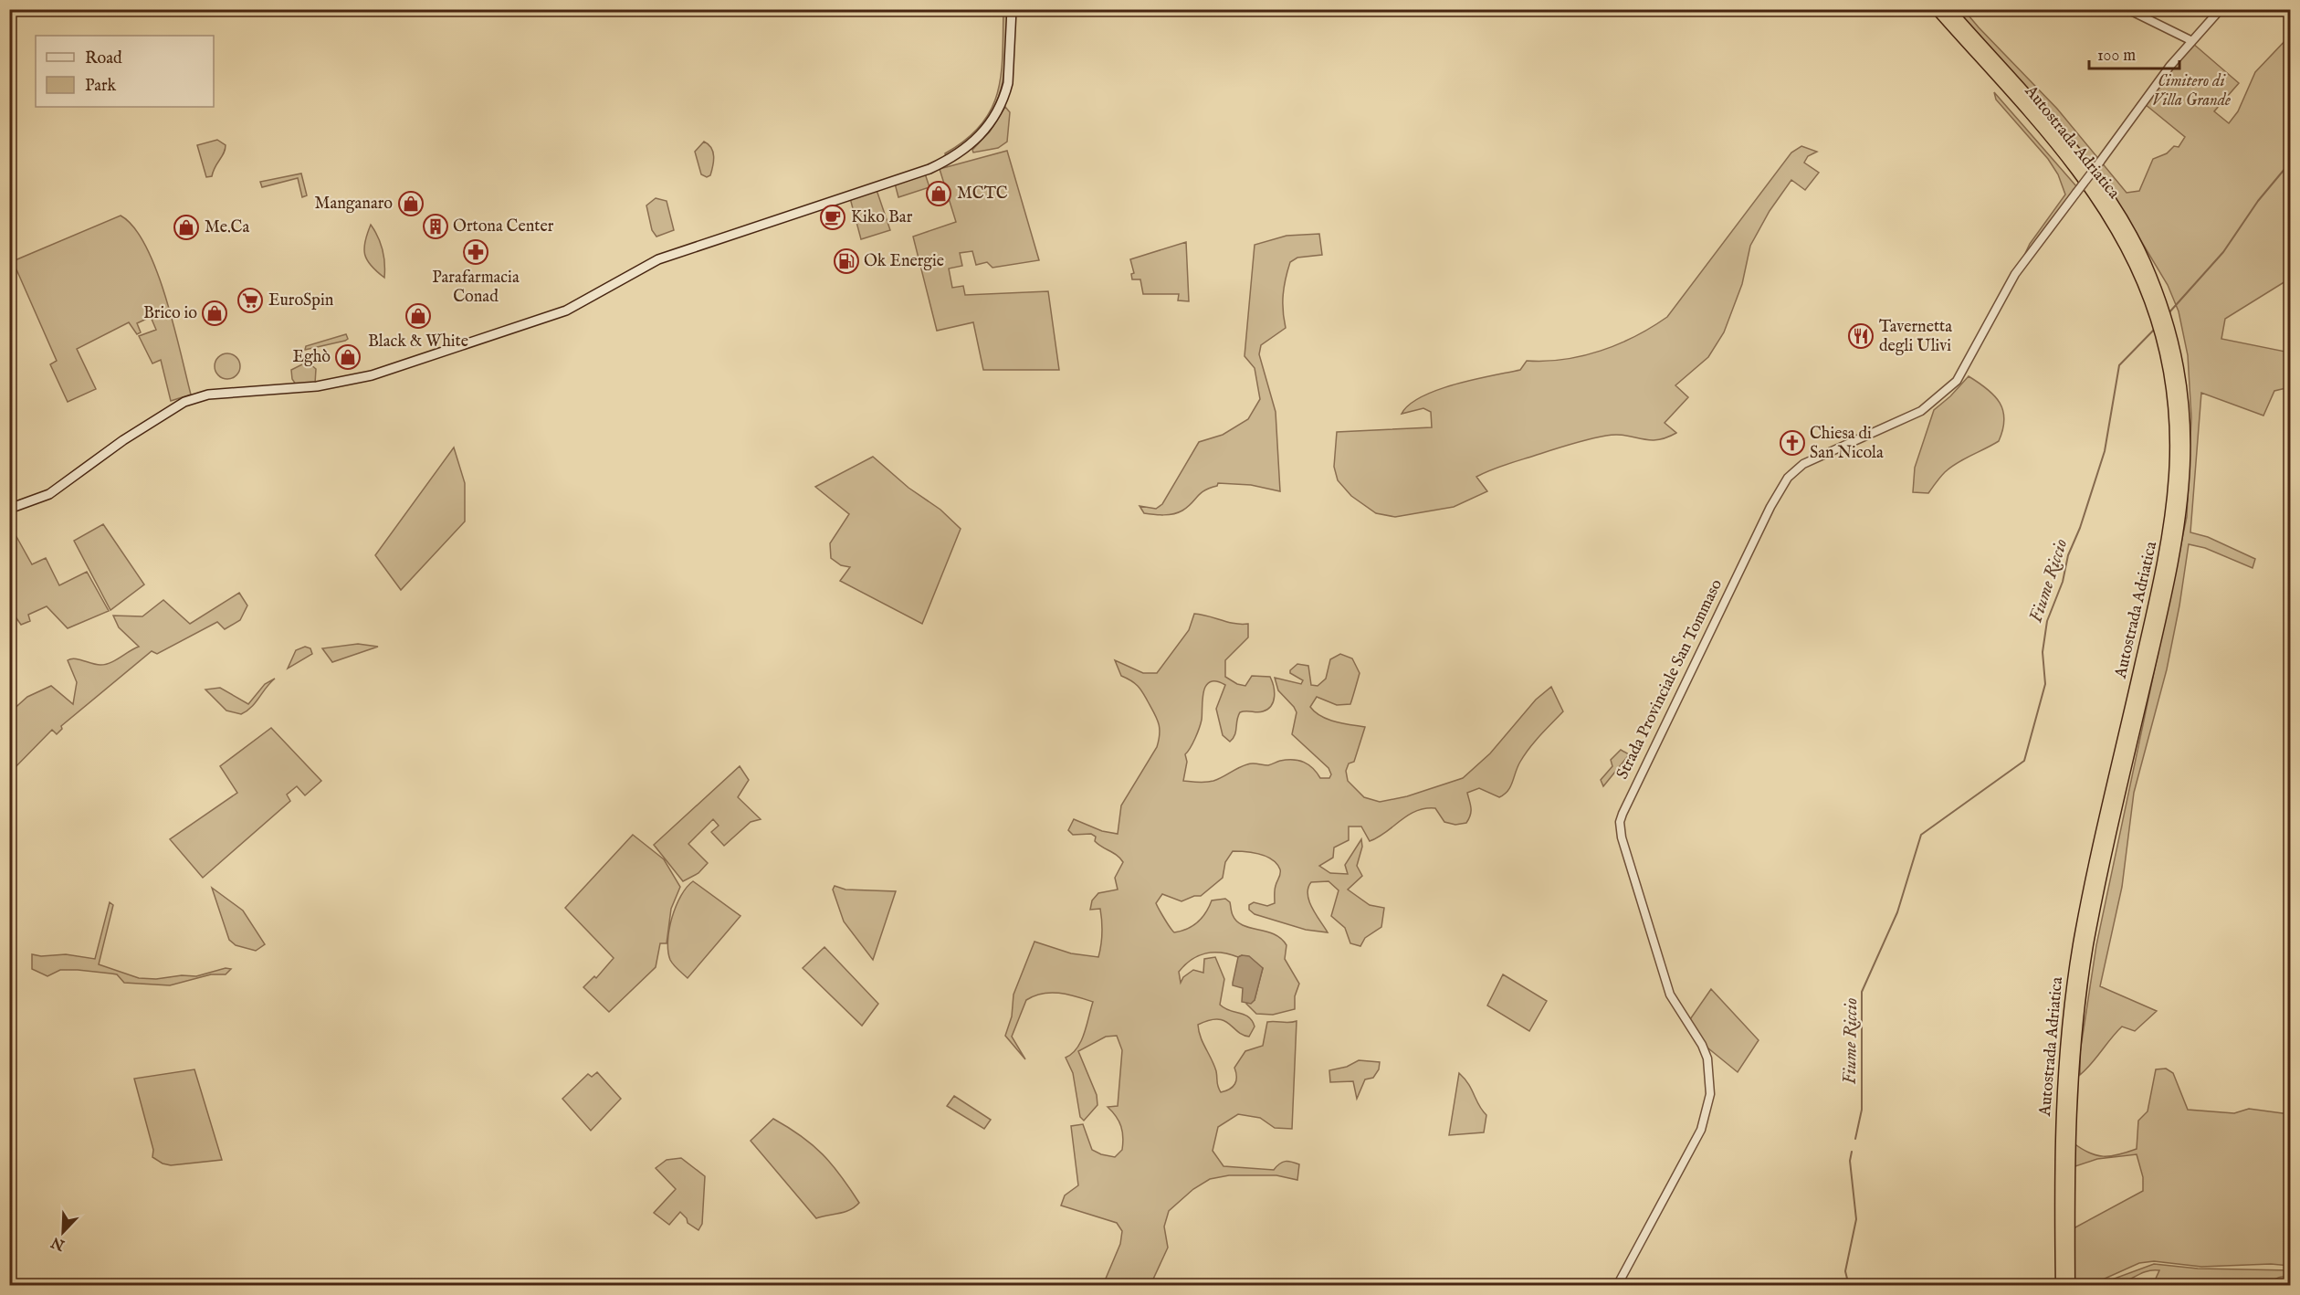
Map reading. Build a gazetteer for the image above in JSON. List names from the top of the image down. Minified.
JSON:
{"streets":{"highway":["Autostrada Adriatica"],"street":["Strada Provinciale San Tommaso"]},"water":["Fiume Riccio"],"parks":["Cimitero di Villa Grande"],"places":{"shop":["MCTC","Manganaro","Me.Ca","Brico io","Black & White","Eghò"],"cafe":["Kiko Bar"],"building":["Ortona Center"],"pharmacy":["Parafarmacia Conad"],"fuel station":["Ok Energie"],"supermarket":["EuroSpin"],"restaurant":["Tavernetta degli Ulivi"],"church":["Chiesa di San Nicola"]},"legend":["Road","Park"],"scale_bar":"100 m","north":"bottom left"}
